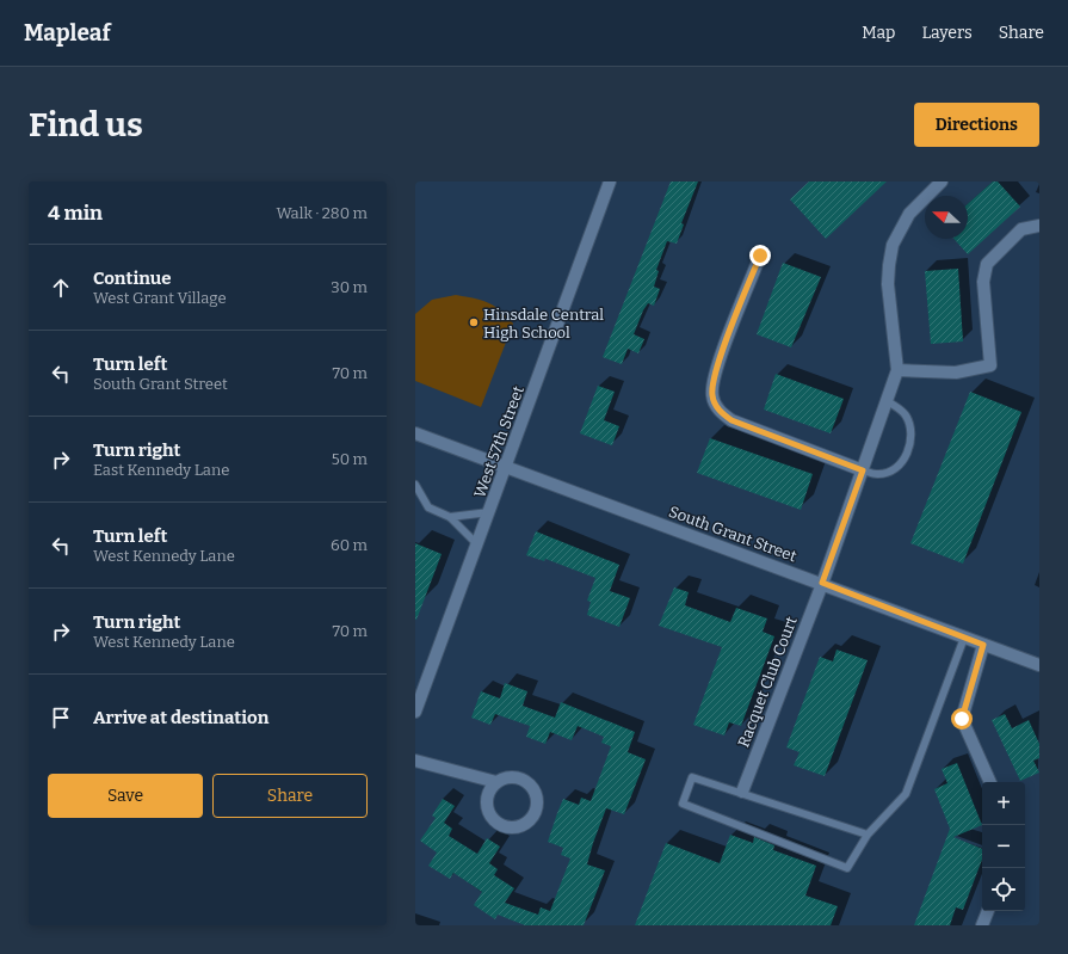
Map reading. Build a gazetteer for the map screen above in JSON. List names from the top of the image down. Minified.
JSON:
{"streets":{"street":["West 57th Street","South Grant Street","Racquet Club Court"]},"crossings":[["West 57th Street","South Grant Street"],["South Grant Street","Racquet Club Court"]],"places":["Hinsdale Central High School"],"north":"left","page":{"header":"Mapleaf","nav":["Map","Layers","Share"],"buttons":["Directions",["Save","Share"]],"title":"Find us","heading":["4 min","Walk · 280 m"],"list":[["Continue","West Grant Village","30 m"],["Turn left","South Grant Street","70 m"],["Turn right","East Kennedy Lane","50 m"],["Turn left","West Kennedy Lane","60 m"],["Turn right","West Kennedy Lane","70 m"],"Arrive at destination"],"map_buttons":["+","−"]}}
